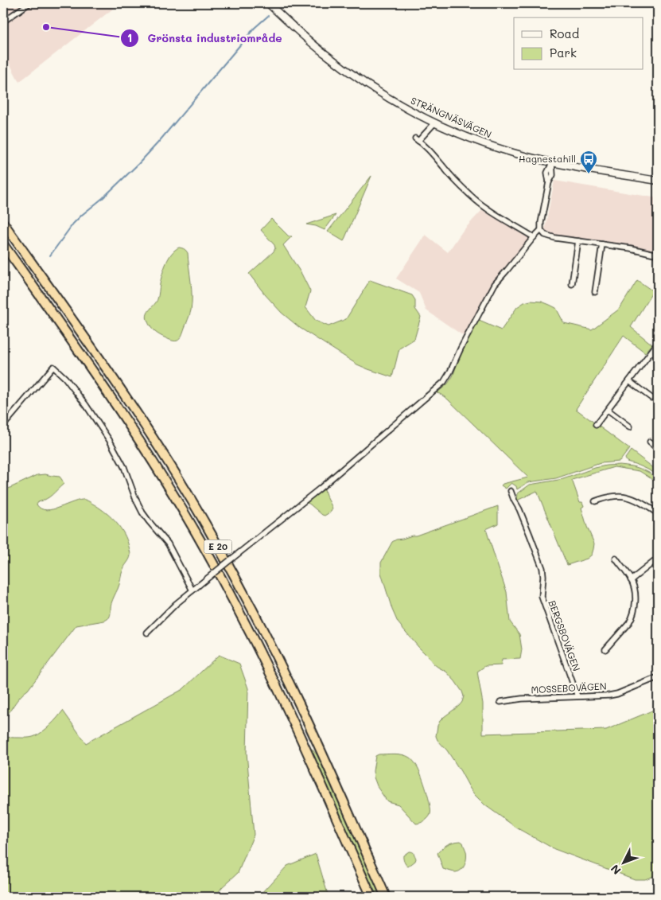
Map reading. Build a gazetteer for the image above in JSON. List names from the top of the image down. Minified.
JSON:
{"streets":{"highway":["E 20"],"main road":["STRÄNGNÄSVÄGEN"],"street":["BERGSBOVÄGEN","MOSSEBOVÄGEN"]},"crossings":[["BERGSBOVÄGEN","MOSSEBOVÄGEN"]],"places":{"other":["Grönsta industriområde"],"bus stop":["Hagnestahill"]},"legend":["Road","Park"],"north":"bottom left"}
